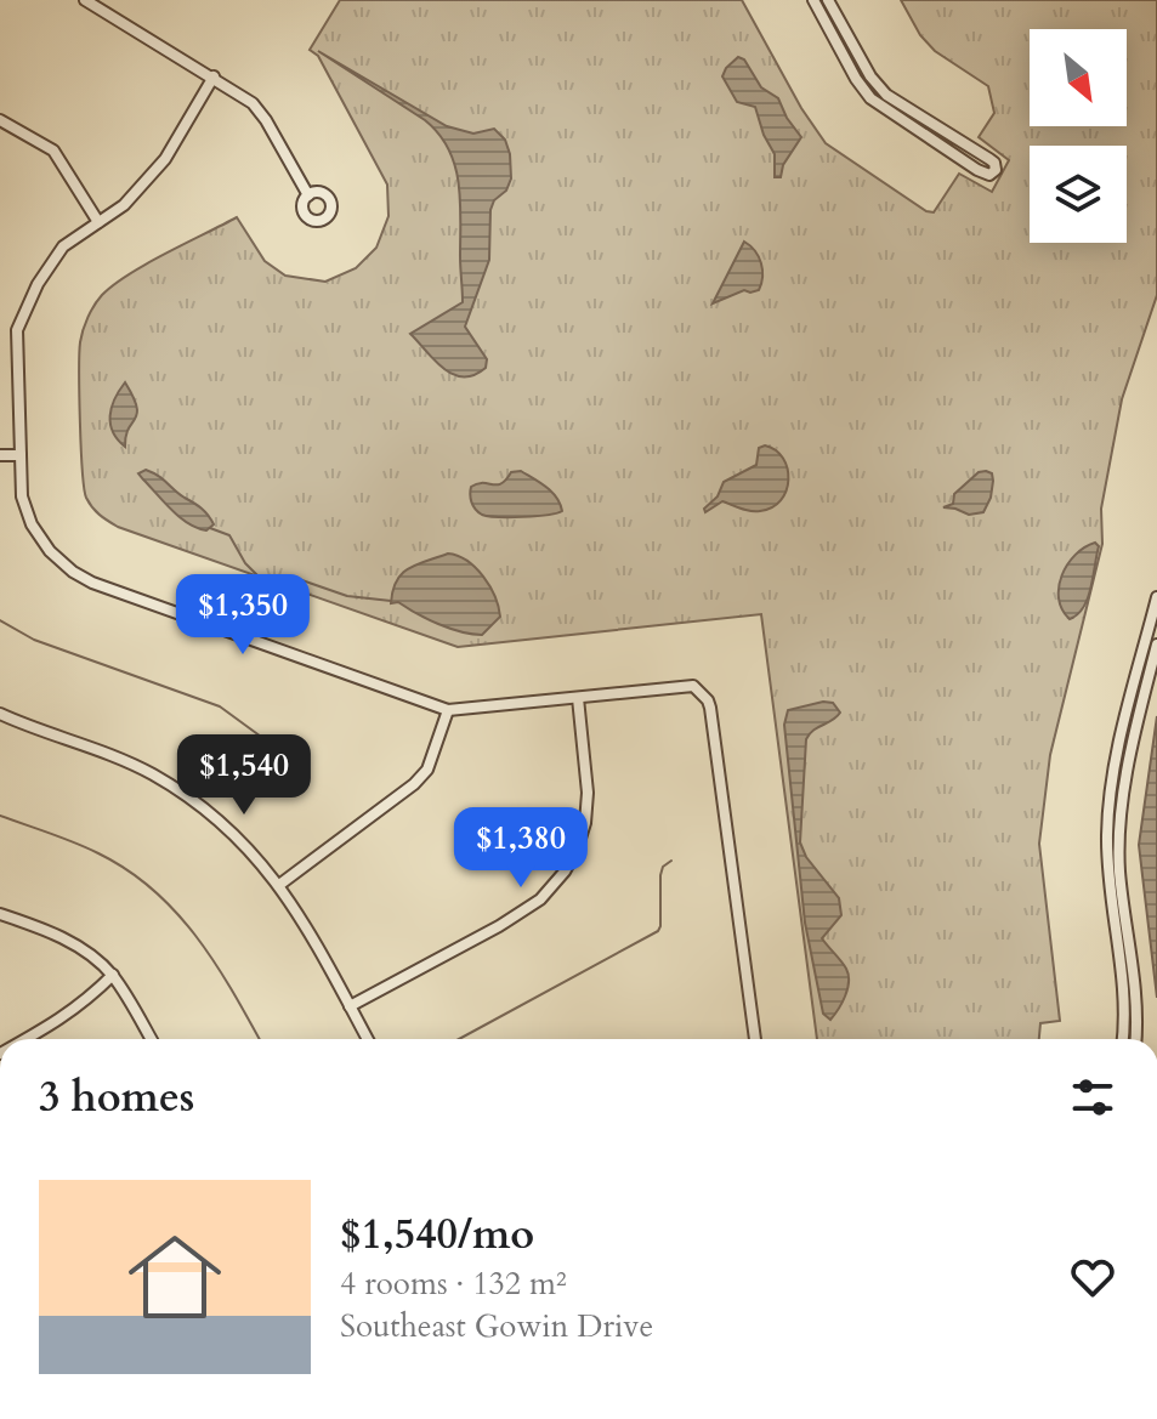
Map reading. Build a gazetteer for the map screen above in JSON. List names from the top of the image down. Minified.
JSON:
{"north":"bottom right","page":{"price":["$1,350","$1,540","$1,380"],"heading":"3 homes","list":[{"name":"$1,540/mo","note":"4 rooms · 132 m² · Southeast Gowin Drive"}]}}
